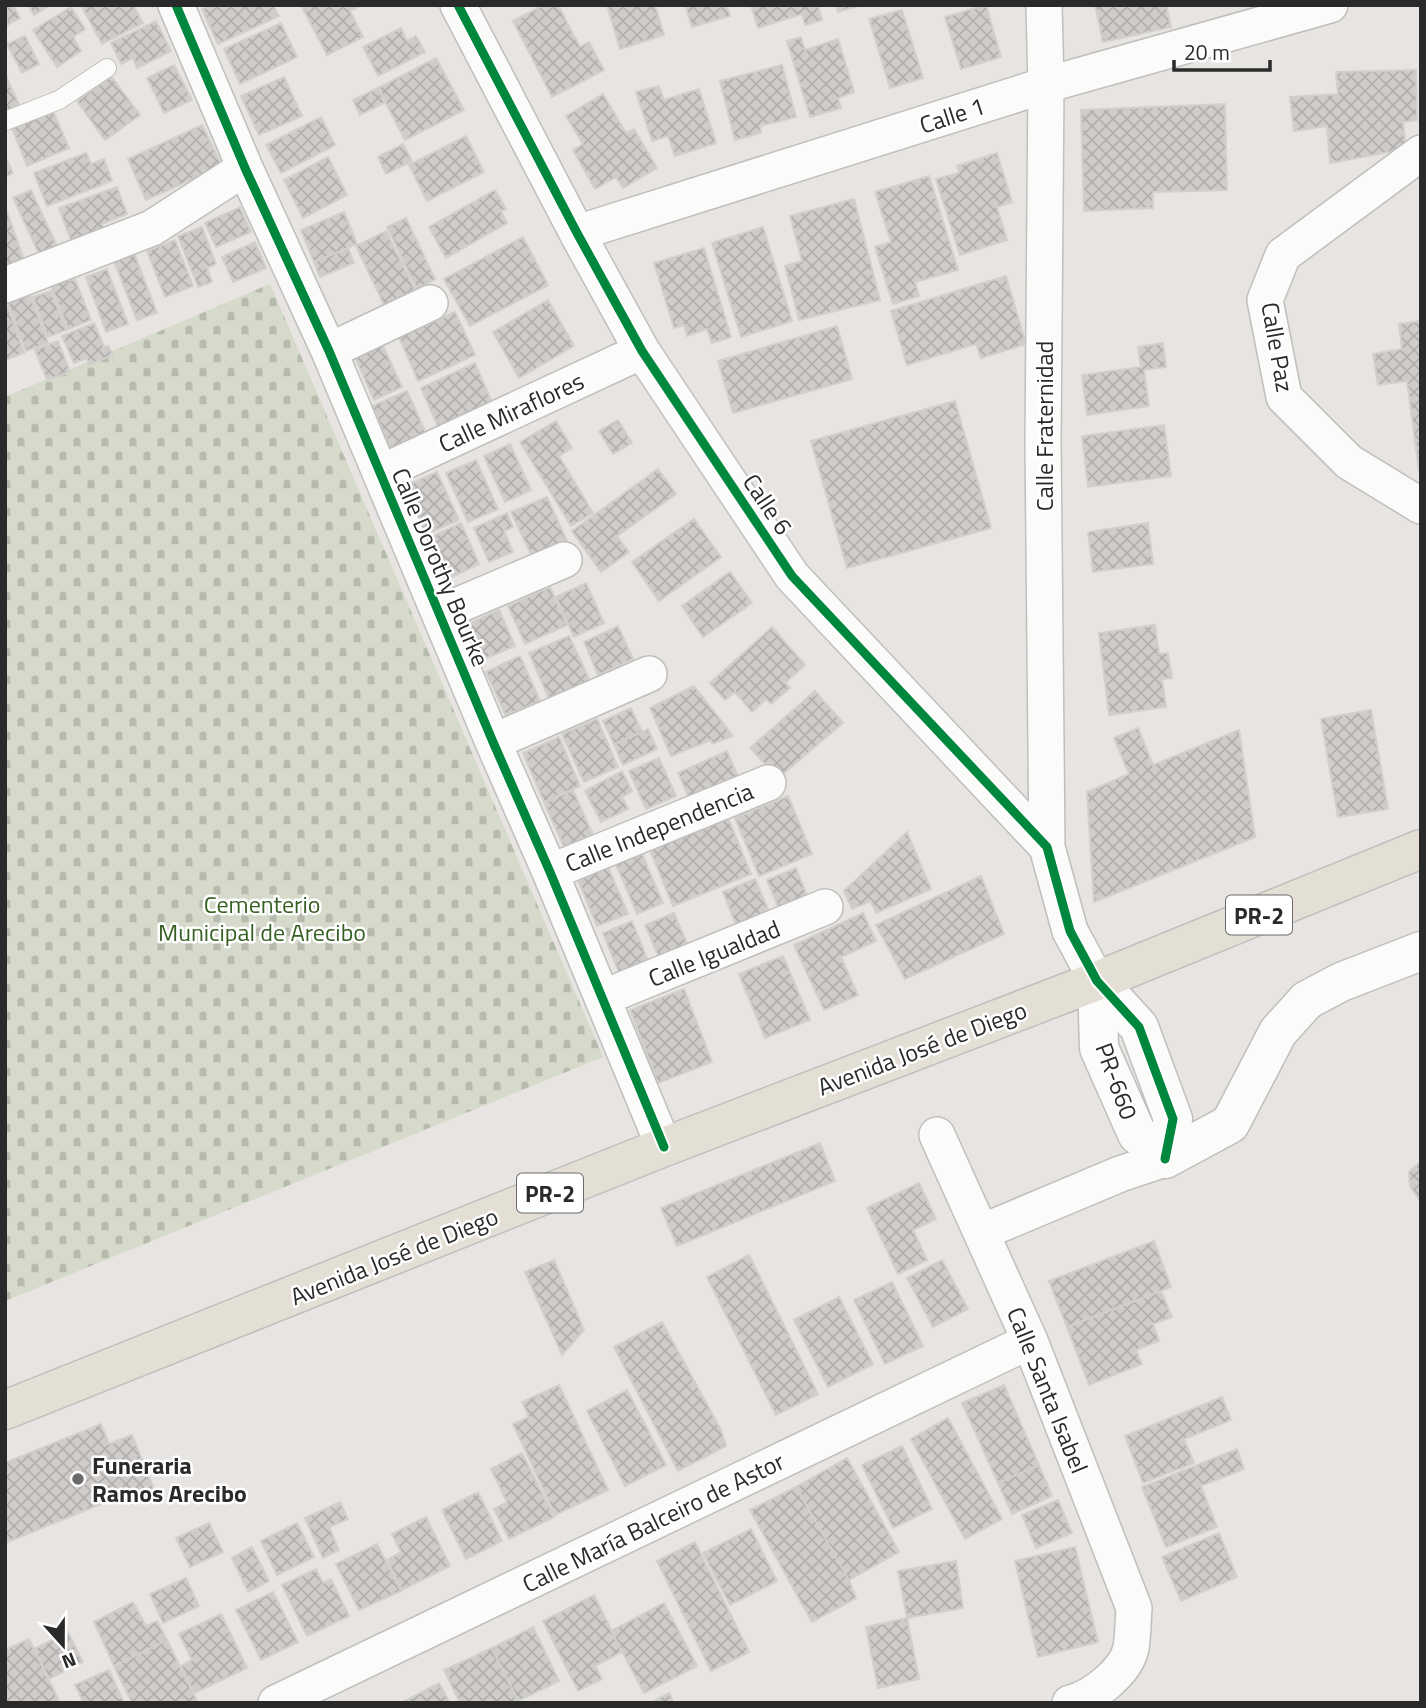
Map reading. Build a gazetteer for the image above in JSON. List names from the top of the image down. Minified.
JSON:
{"streets":{"main road":["PR-2","Avenida José de Diego"],"street":["Calle 1","Calle Paz","Calle Miraflores","Calle Fraternidad","Calle 6","Calle Dorothy Bourke","Calle Independencia","Calle Igualdad","PR-660","Calle Santa Isabel","Calle María Balceiro de Astor"]},"crossings":[["Calle 1","Calle Fraternidad"],["Calle 1","Calle 6"],["Calle Miraflores","Calle 6"],["Calle Miraflores","Calle Dorothy Bourke"],["Calle Fraternidad","Calle 6"],["Calle 6","PR-2"],["Calle 6","Avenida José de Diego"],["Calle 6","PR-660"],["Calle Dorothy Bourke","Calle Independencia"],["Calle Dorothy Bourke","Calle Igualdad"],["Calle Dorothy Bourke","Avenida José de Diego"],["PR-2","Avenida José de Diego"],["PR-2","PR-660"],["Avenida José de Diego","PR-660"],["Calle Santa Isabel","Calle María Balceiro de Astor"]],"parks":["Cementerio Municipal de Arecibo"],"places":["Funeraria Ramos Arecibo"],"scale_bar":"20 m","north":"bottom"}
